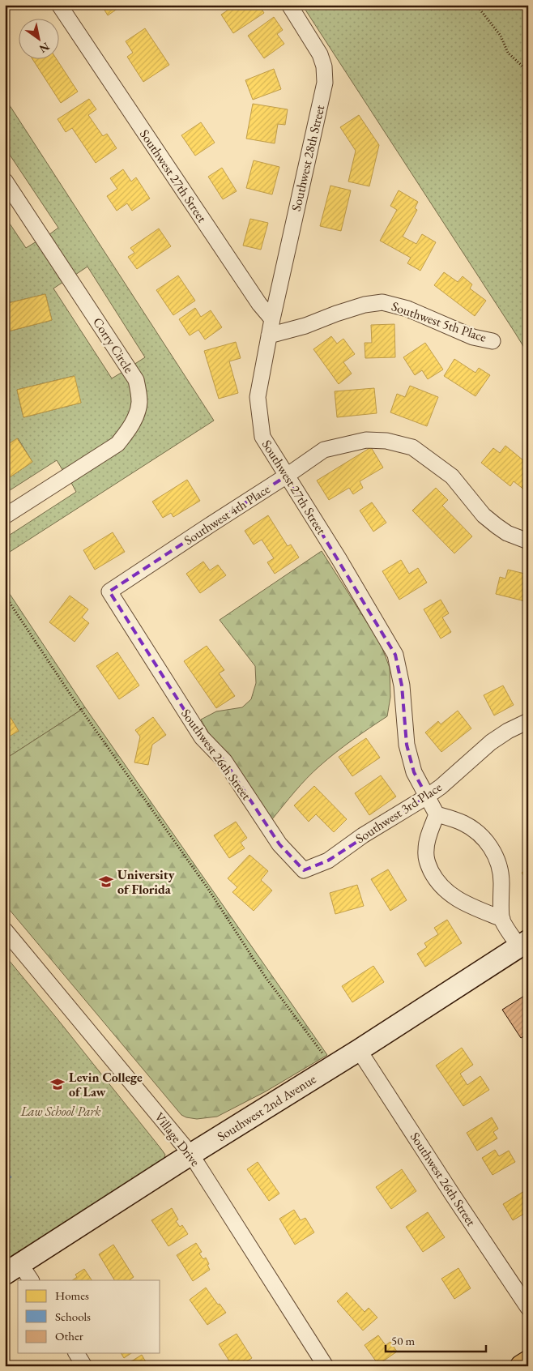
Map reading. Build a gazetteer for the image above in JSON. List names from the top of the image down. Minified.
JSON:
{"streets":{"main road":["Southwest 2nd Avenue"],"street":["Southwest 28th Street","Southwest 27th Street","Southwest 5th Place","Corry Circle","Southwest 4th Place","Southwest 26th Street","Southwest 3rd Place","Village Drive"]},"crossings":[["Southwest 28th Street","Southwest 27th Street"],["Southwest 27th Street","Southwest 5th Place"],["Southwest 27th Street","Southwest 4th Place"],["Southwest 27th Street","Southwest 3rd Place"],["Southwest 4th Place","Southwest 26th Street"],["Southwest 26th Street","Southwest 3rd Place"],["Southwest 26th Street","Southwest 2nd Avenue"],["Southwest 2nd Avenue","Village Drive"]],"parks":["Law School Park"],"places":{"school or university":["University of Florida","Levin College of Law"]},"legend":["Homes","Schools","Other"],"scale_bar":"50 m","north":"bottom right"}
